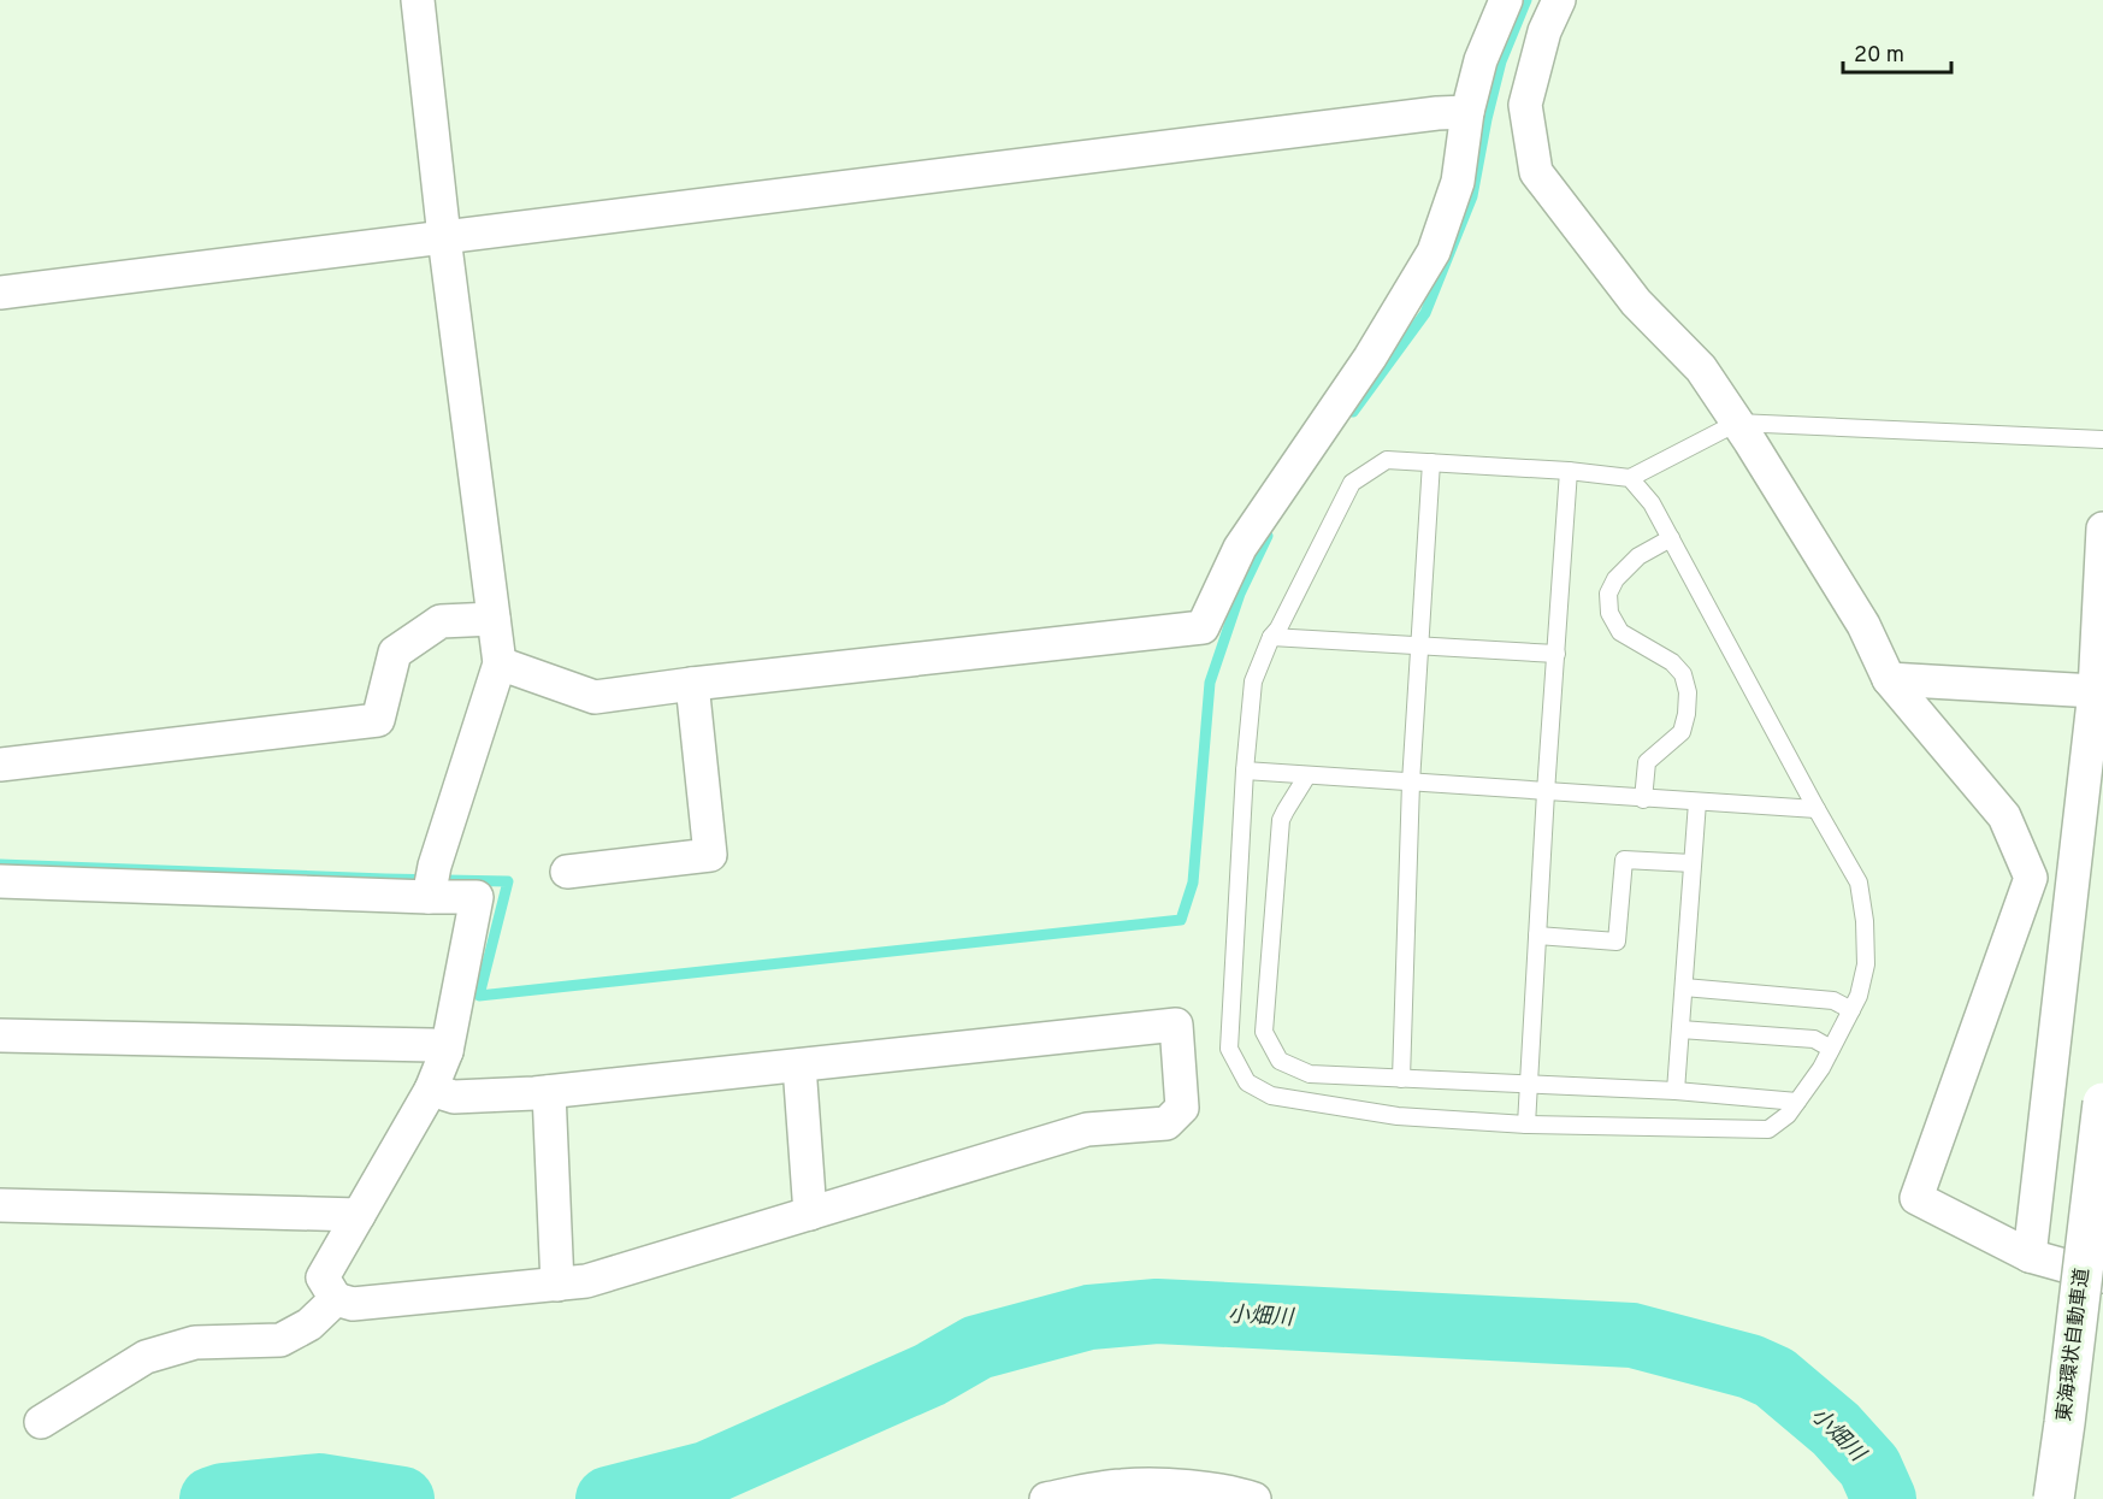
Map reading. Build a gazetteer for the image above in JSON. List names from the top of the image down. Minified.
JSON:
{"streets":{"highway":["東海環状自動車道"]},"water":["小畑川"],"scale_bar":"20 m"}
